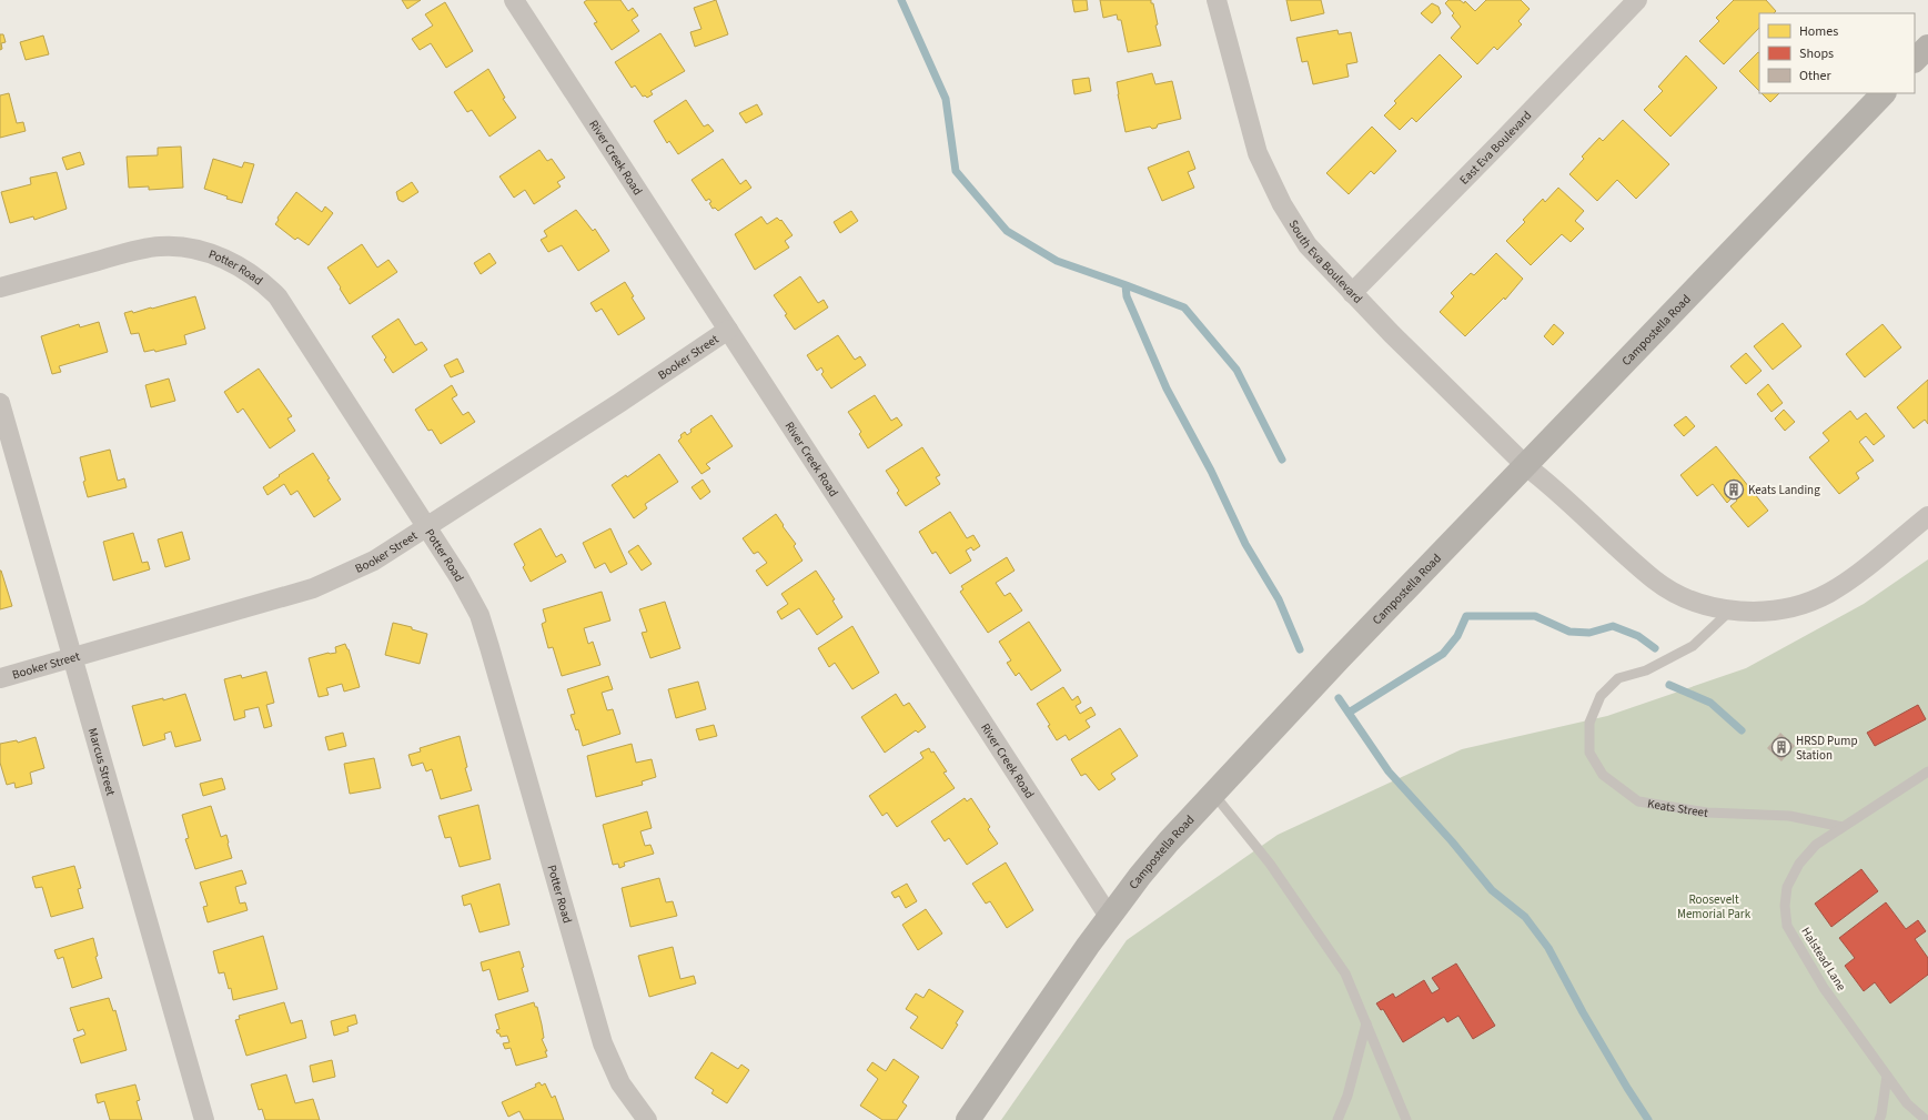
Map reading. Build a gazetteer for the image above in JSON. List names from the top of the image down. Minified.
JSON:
{"streets":{"main road":["Campostella Road"],"street":["East Eva Boulevard","River Creek Road","South Eva Boulevard","Potter Road","Booker Street","Marcus Street"],"lane":["Keats Street","Halstead Lane"]},"crossings":[["East Eva Boulevard","South Eva Boulevard"],["River Creek Road","Campostella Road"],["River Creek Road","Booker Street"],["South Eva Boulevard","Campostella Road"],["Potter Road","Booker Street"],["Booker Street","Marcus Street"],["Keats Street","Halstead Lane"]],"parks":["Roosevelt Memorial Park"],"places":{"building":["Keats Landing","HRSD Pump Station"]},"legend":["Homes","Shops","Other"]}
